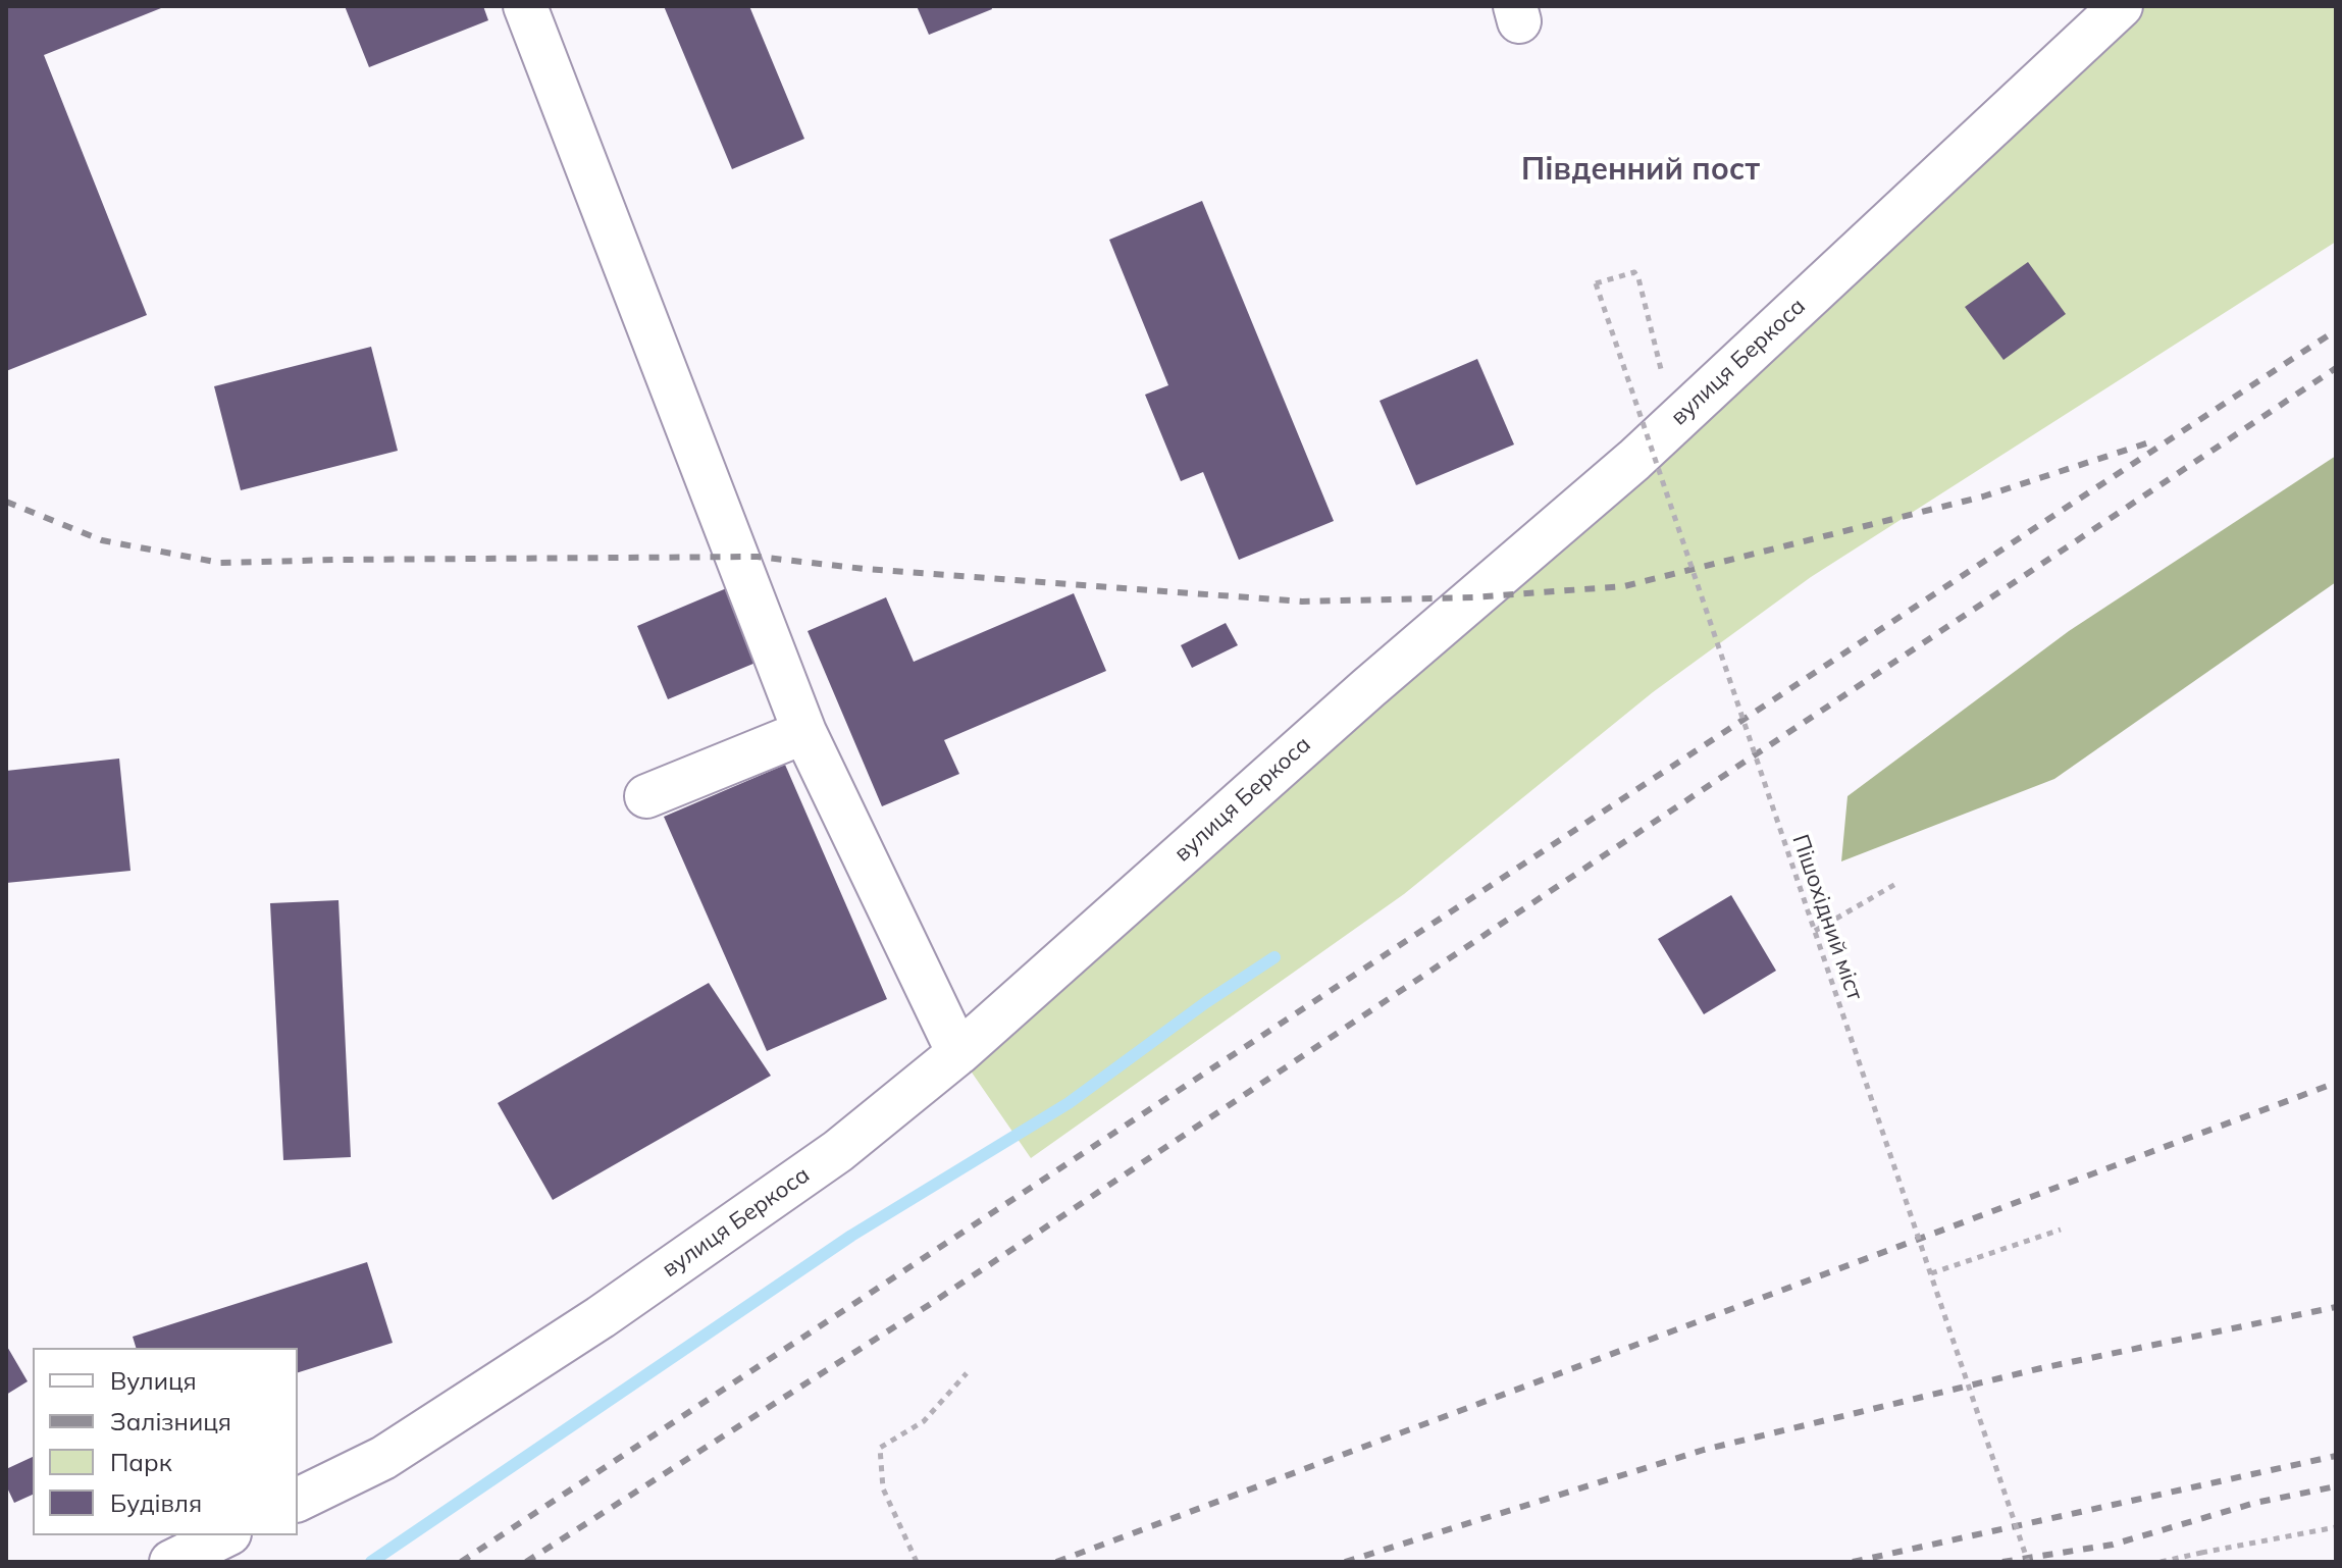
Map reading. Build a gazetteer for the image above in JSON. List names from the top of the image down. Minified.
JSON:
{"streets":{"street":["вулиця Беркоса"],"path":["Пішохідний міст"]},"districts":["Південний пост"],"legend":["Вулиця","Залізниця","Парк","Будівля"]}
